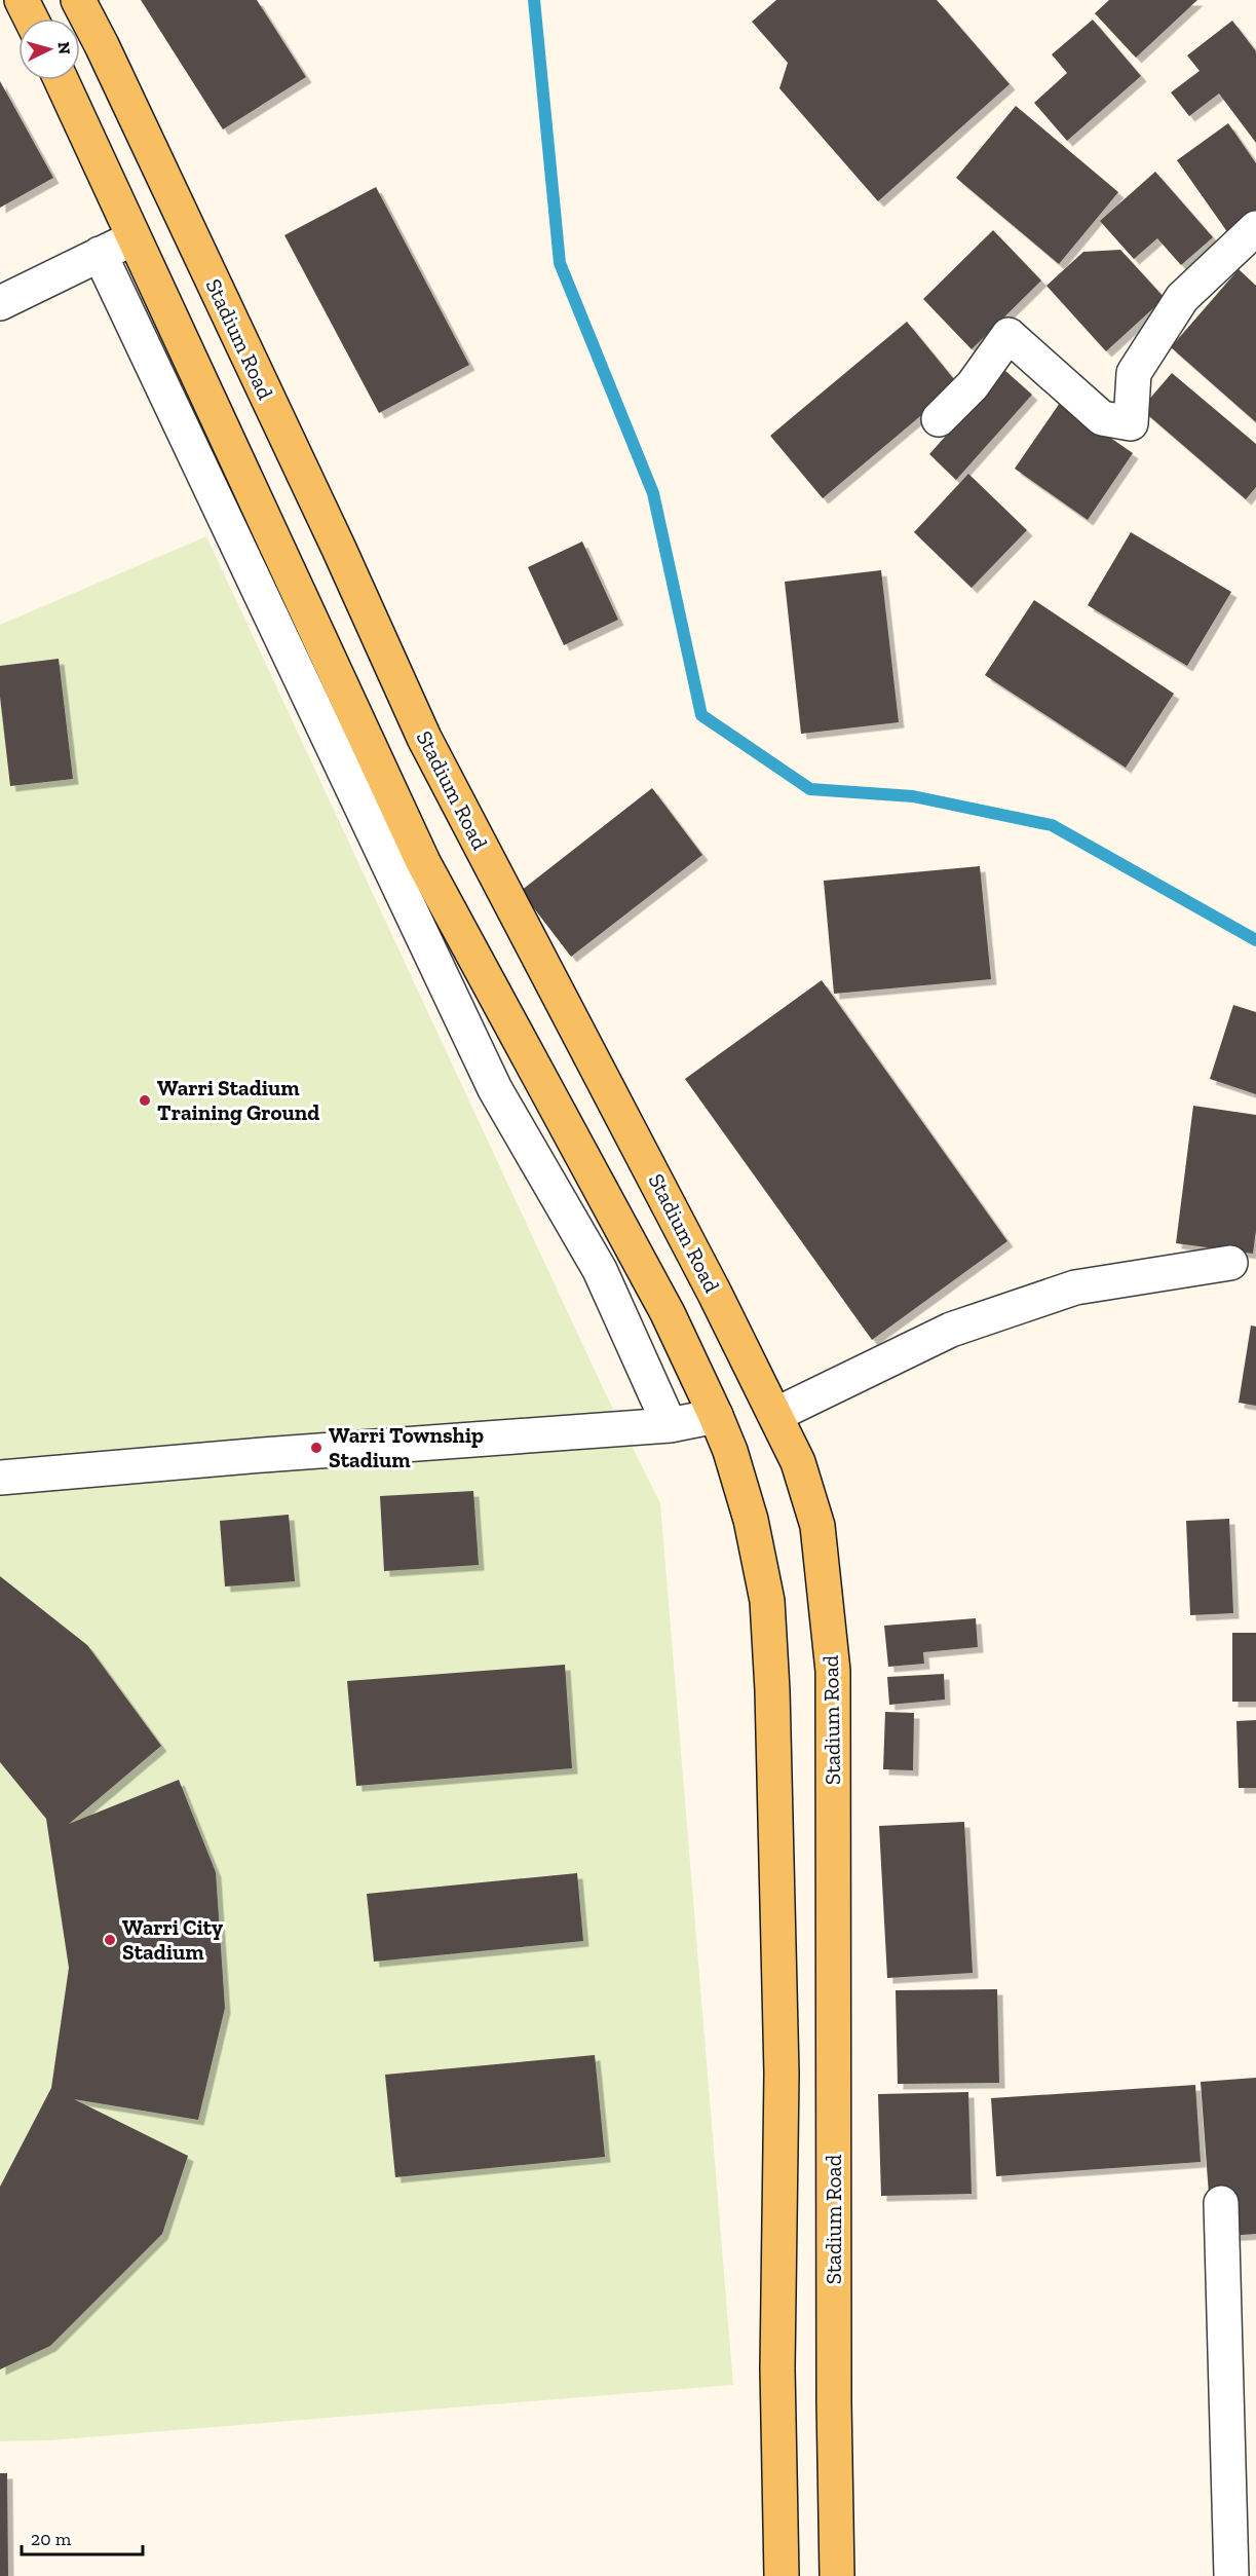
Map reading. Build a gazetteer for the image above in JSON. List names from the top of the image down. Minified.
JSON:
{"streets":{"main road":["Stadium Road"]},"places":["Warri Stadium Training Ground","Warri Township Stadium","Warri City Stadium"],"scale_bar":"20 m","north":"right"}
